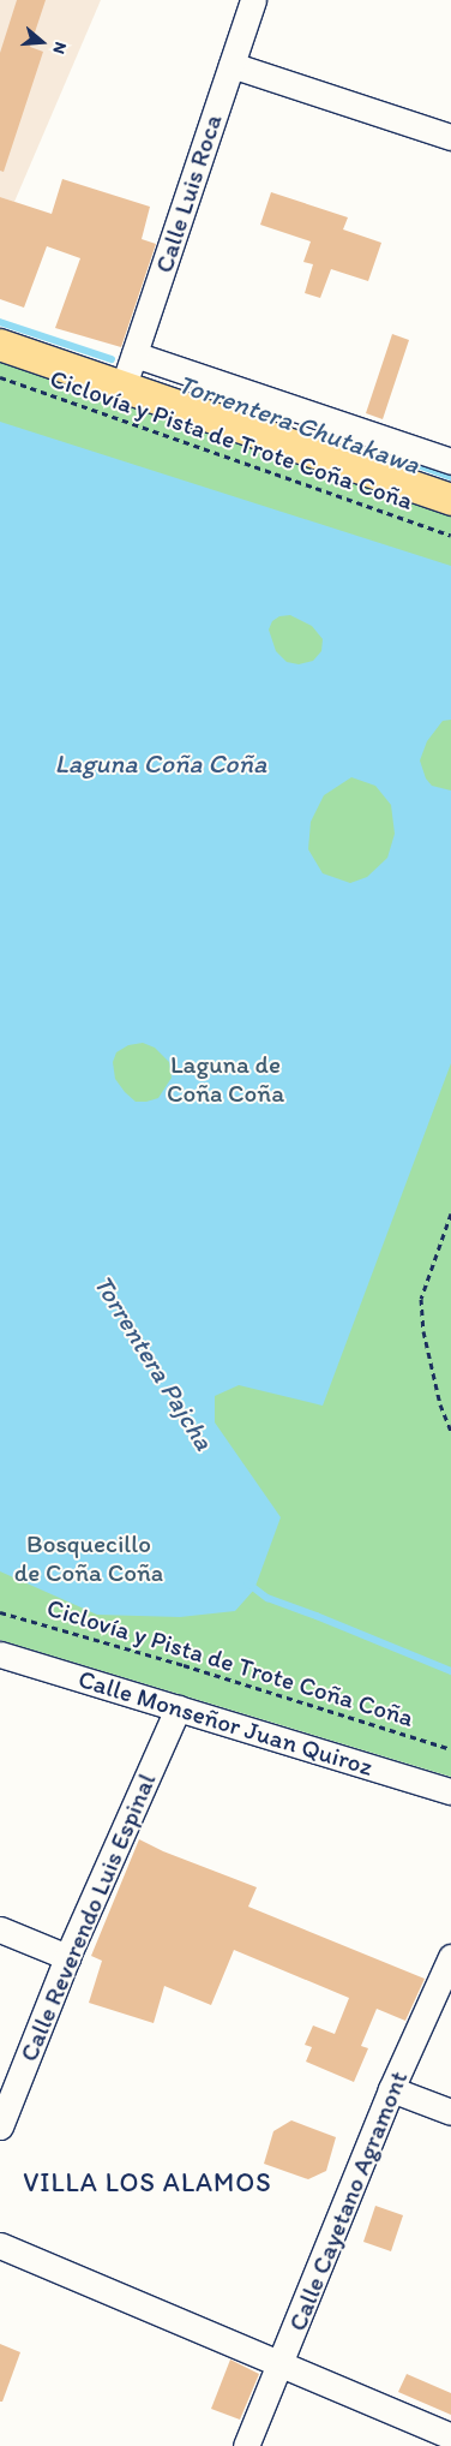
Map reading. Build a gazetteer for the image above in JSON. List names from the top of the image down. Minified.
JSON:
{"streets":{"street":["Calle Luis Roca","Calle Monseñor Juan Quiroz","Calle Reverendo Luis Espinal","Calle Cayetano Agramont"],"path":["Ciclovía y Pista de Trote Coña Coña"]},"crossings":[["Calle Monseñor Juan Quiroz","Calle Reverendo Luis Espinal"]],"districts":["VILLA LOS ALAMOS"],"water":["Torrentera Chutakawa","Laguna Coña Coña","Torrentera Pajcha"],"parks":["Laguna de Coña Coña","Bosquecillo de Coña Coña"],"north":"right"}
